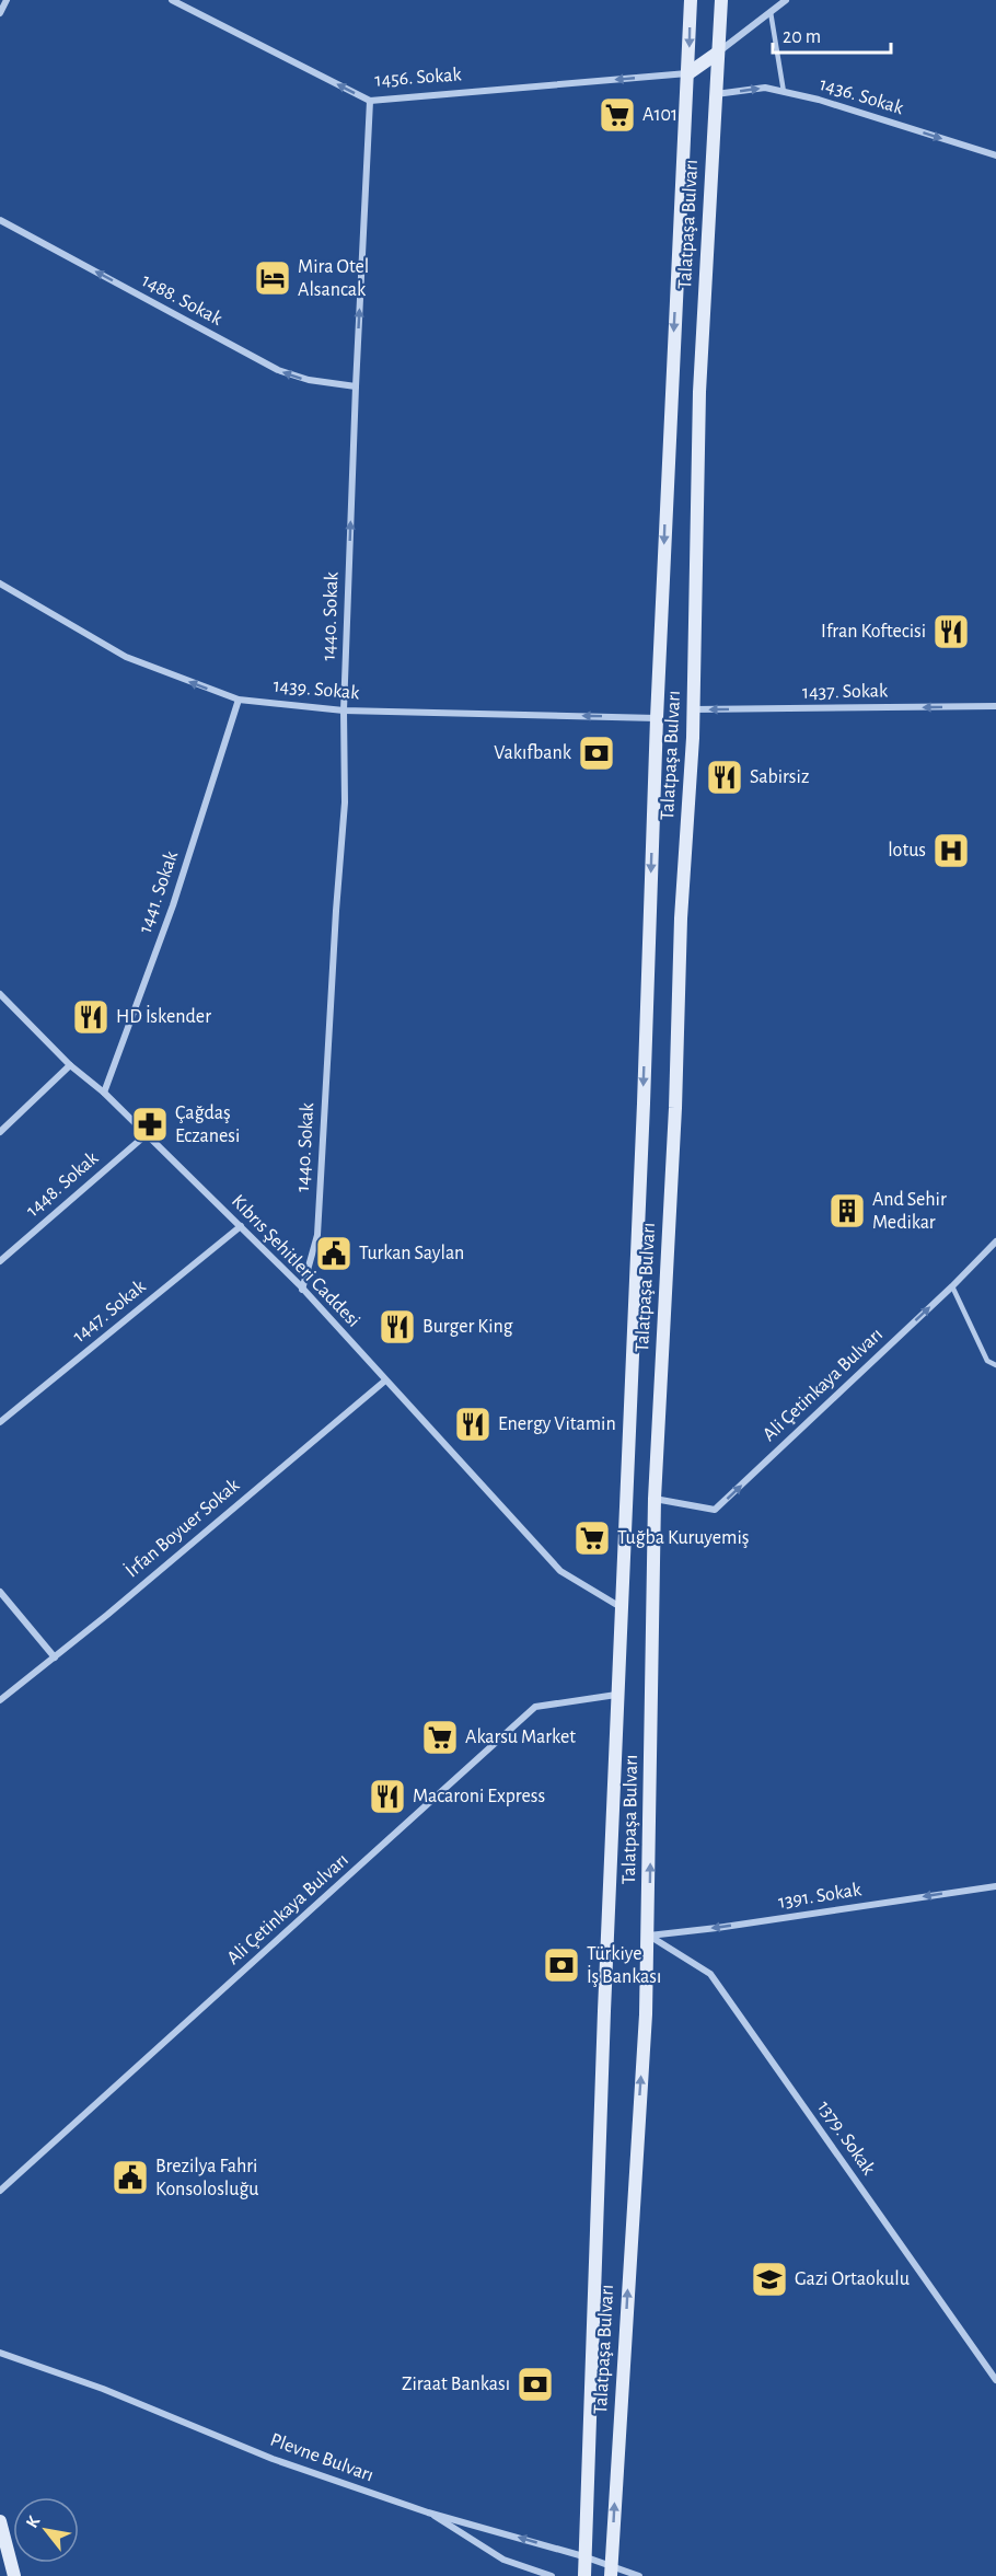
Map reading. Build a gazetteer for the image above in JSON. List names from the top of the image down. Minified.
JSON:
{"streets":{"main road":["Talatpaşa Bulvarı"],"street":["1456. Sokak","1436. Sokak","1488. Sokak","1440. Sokak","1439. Sokak","1437. Sokak","1441. Sokak","1448. Sokak","Kıbrıs Şehitleri Caddesi","1447. Sokak","Ali Çetinkaya Bulvarı","İrfan Boyuer Sokak","1391. Sokak","1379. Sokak","Plevne Bulvarı"]},"crossings":[["1456. Sokak","Talatpaşa Bulvarı"],["1456. Sokak","1440. Sokak"],["1436. Sokak","Talatpaşa Bulvarı"],["Talatpaşa Bulvarı","1439. Sokak"],["Talatpaşa Bulvarı","1437. Sokak"],["Talatpaşa Bulvarı","Kıbrıs Şehitleri Caddesi"],["Talatpaşa Bulvarı","Ali Çetinkaya Bulvarı"],["Talatpaşa Bulvarı","1391. Sokak"],["Talatpaşa Bulvarı","1379. Sokak"],["Talatpaşa Bulvarı","Plevne Bulvarı"],["1488. Sokak","1440. Sokak"],["1440. Sokak","1439. Sokak"],["1440. Sokak","Kıbrıs Şehitleri Caddesi"],["1439. Sokak","1441. Sokak"],["1441. Sokak","Kıbrıs Şehitleri Caddesi"],["1448. Sokak","Kıbrıs Şehitleri Caddesi"],["Kıbrıs Şehitleri Caddesi","1447. Sokak"],["Kıbrıs Şehitleri Caddesi","İrfan Boyuer Sokak"],["1391. Sokak","1379. Sokak"]],"one_way":["1456. Sokak","1436. Sokak","1488. Sokak","1440. Sokak","1439. Sokak","1437. Sokak","1391. Sokak"],"places":{"supermarket":["A101","Tuğba Kuruyemiş","Akarsu Market"],"hotel":["Mira Otel Alsancak"],"restaurant":["Ifran Koftecisi","Sabirsiz","HD İskender","Burger King","Energy Vitamin","Macaroni Express"],"bank":["Vakıfbank","Türkiye İş Bankası","Ziraat Bankası"],"hospital":["lotus"],"pharmacy":["Çağdaş Eczanesi"],"building":["And Sehir Medikar"],"public building":["Turkan Saylan","Brezilya Fahri Konsolosluğu"],"school or university":["Gazi Ortaokulu"]},"scale_bar":"20 m","north":"top left"}
